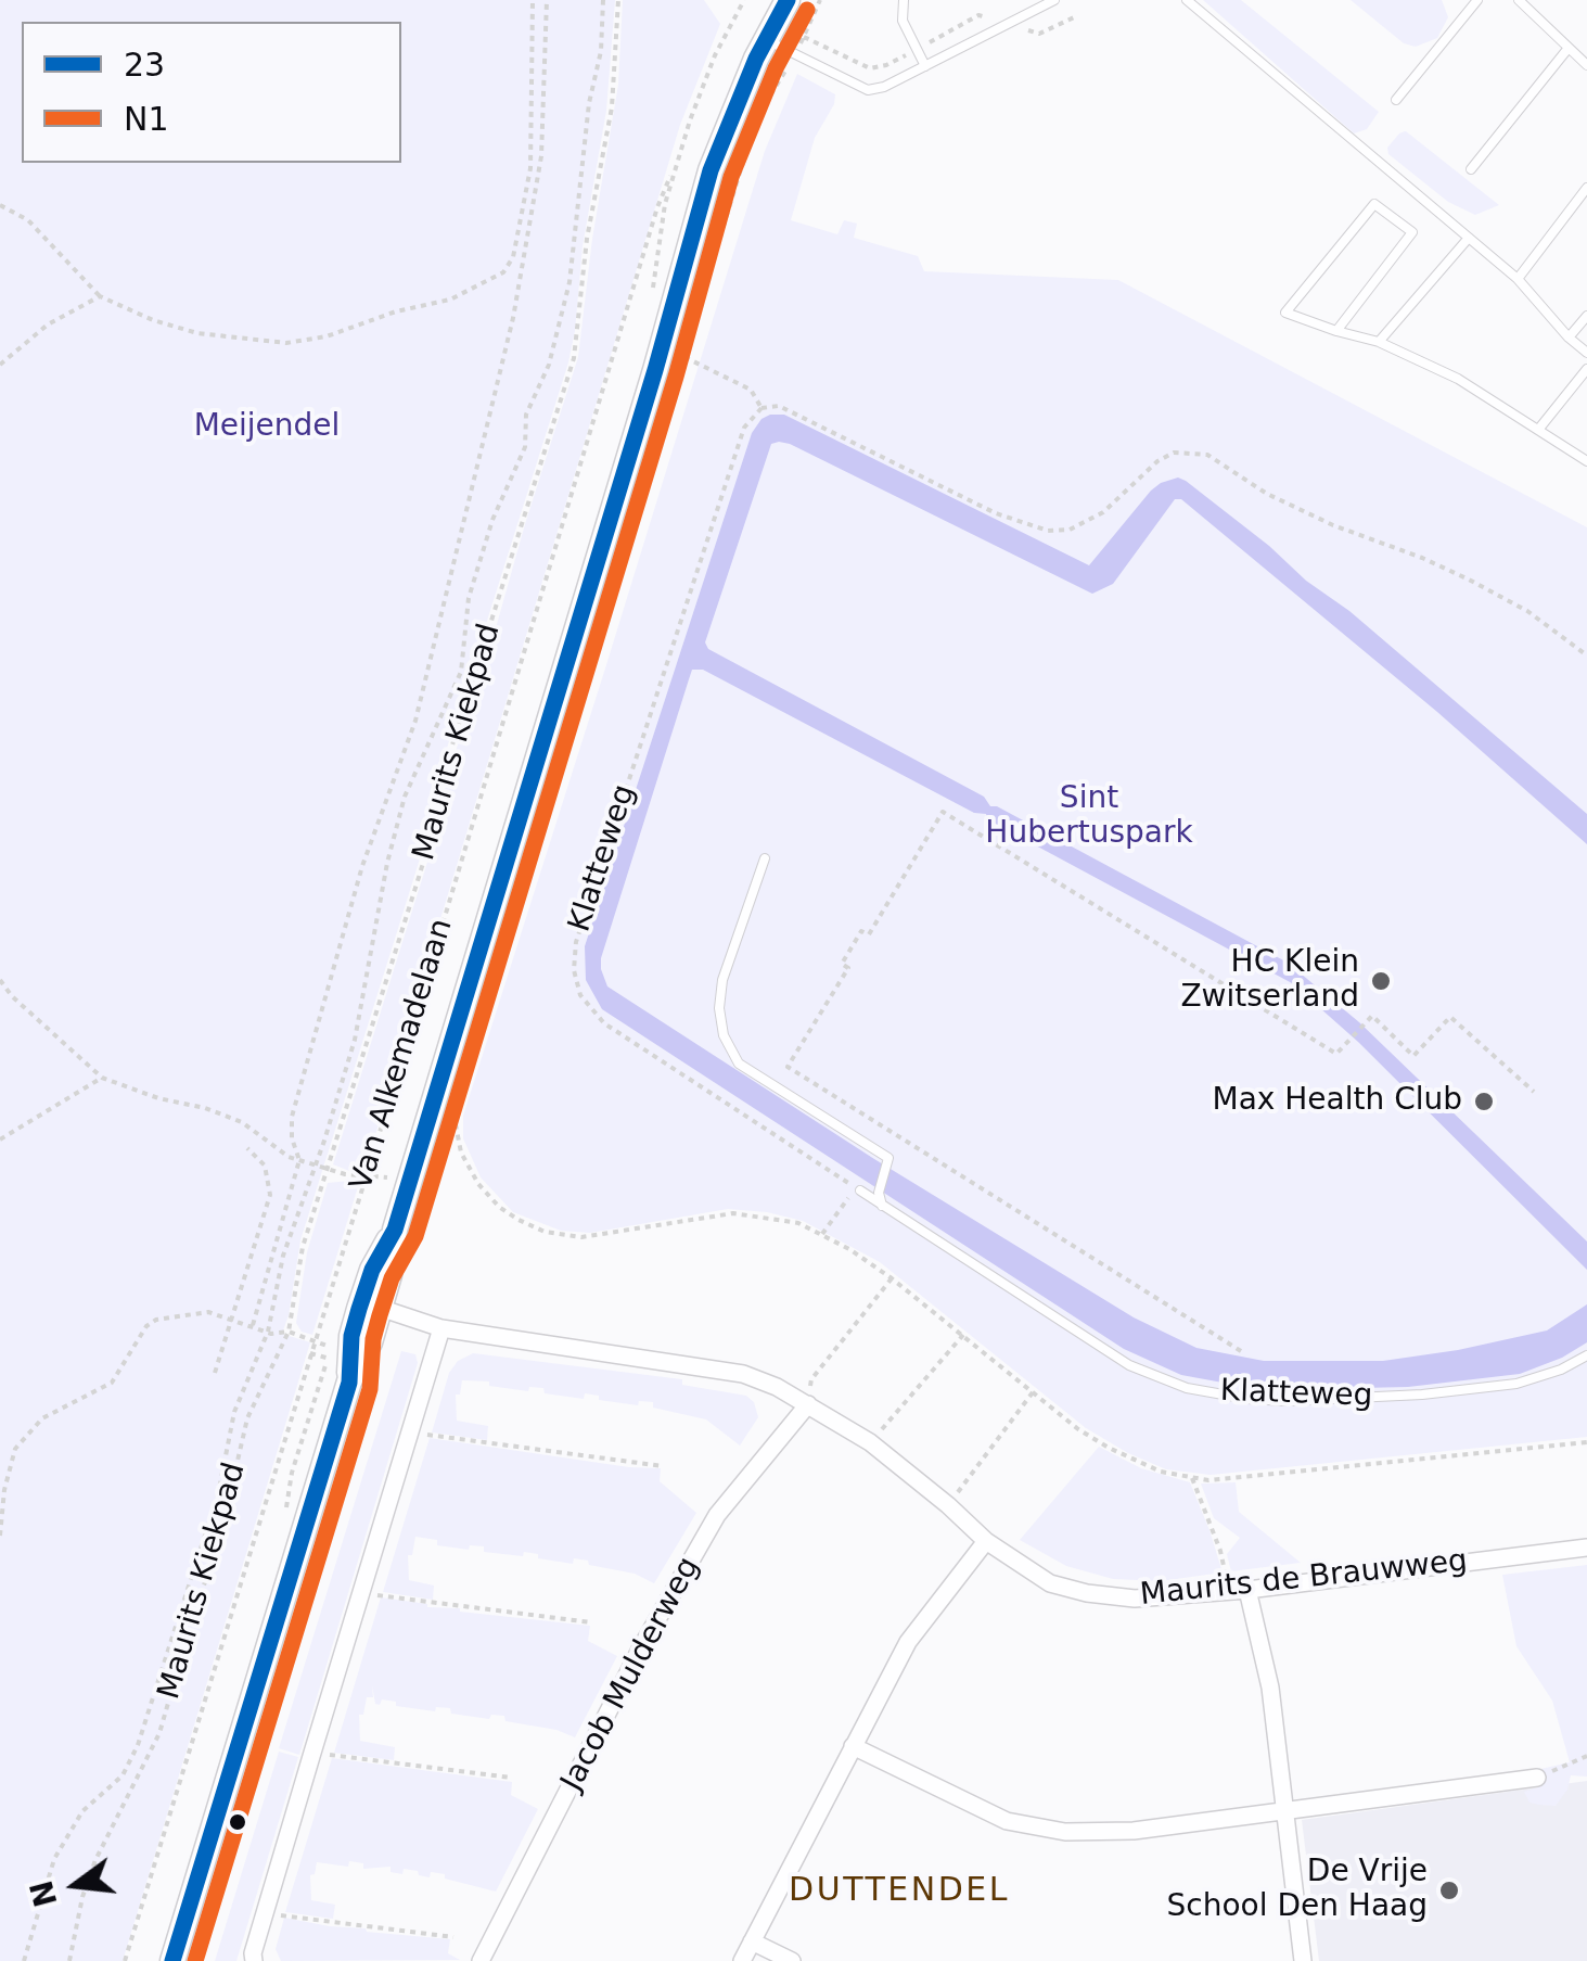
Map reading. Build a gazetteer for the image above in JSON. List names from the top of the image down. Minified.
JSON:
{"streets":{"main road":["Van Alkemadelaan"],"street":["Maurits de Brauwweg","Jacob Mulderweg"],"lane":["Klatteweg"],"path":["Maurits Kiekpad"]},"crossings":[["Van Alkemadelaan","Maurits de Brauwweg"],["Maurits de Brauwweg","Jacob Mulderweg"]],"districts":["DUTTENDEL"],"parks":["Meijendel","Sint Hubertuspark"],"places":["HC Klein Zwitserland","Max Health Club","De Vrije School Den Haag"],"lines":["transit line 23","transit line N1"],"legend":["23","N1"],"north":"left"}
